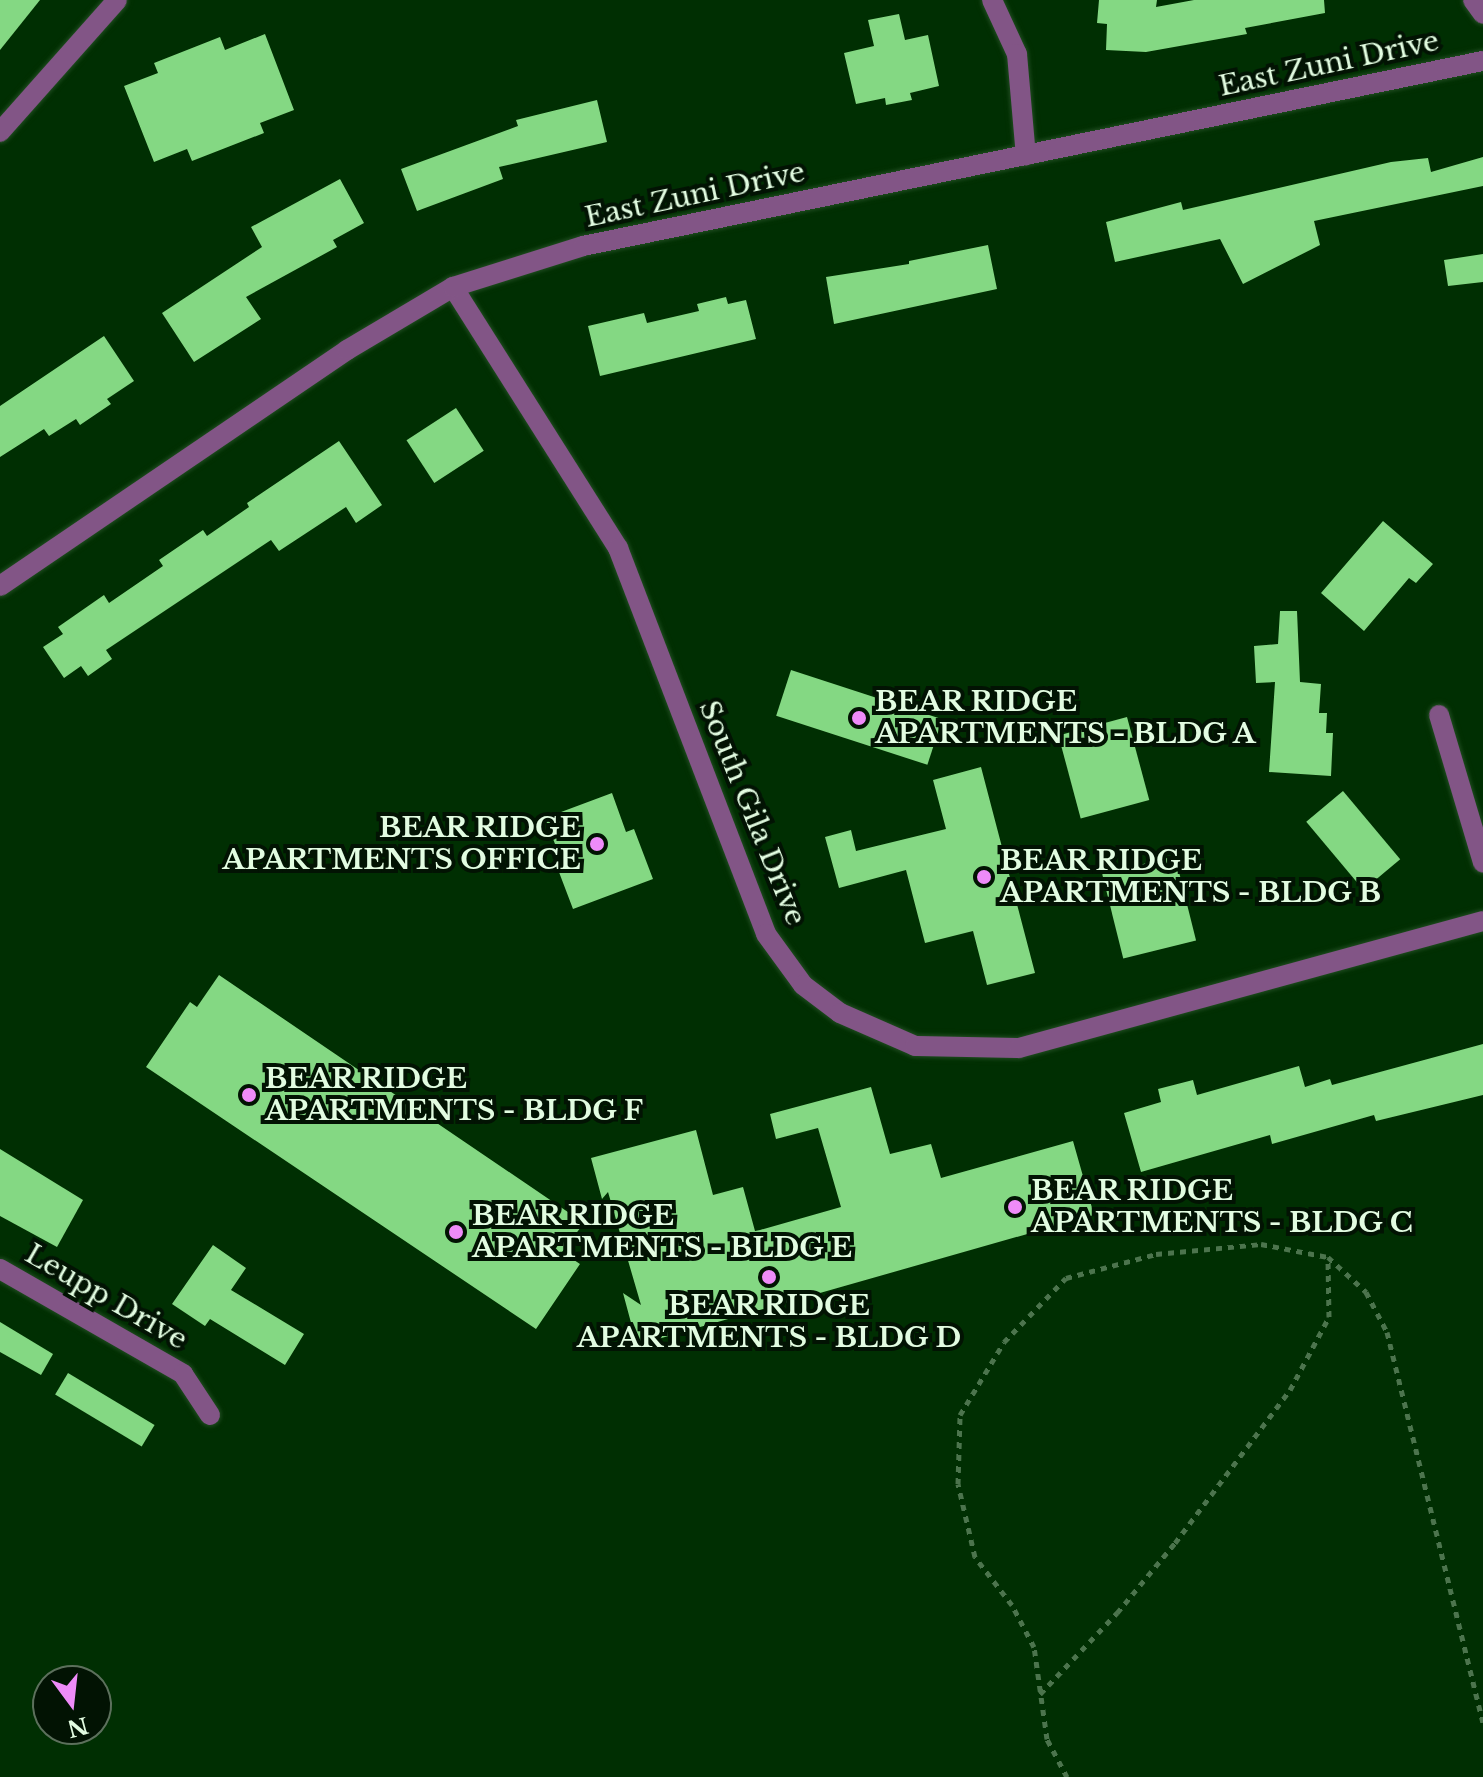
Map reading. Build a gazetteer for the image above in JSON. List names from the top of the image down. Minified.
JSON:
{"streets":{"street":["East Zuni Drive","South Gila Drive","Leupp Drive"]},"crossings":[["East Zuni Drive","South Gila Drive"]],"places":["BEAR RIDGE APARTMENTS - BLDG A","BEAR RIDGE APARTMENTS OFFICE","BEAR RIDGE APARTMENTS - BLDG B","BEAR RIDGE APARTMENTS - BLDG F","BEAR RIDGE APARTMENTS - BLDG C","BEAR RIDGE APARTMENTS - BLDG E","BEAR RIDGE APARTMENTS - BLDG D"],"north":"bottom"}
